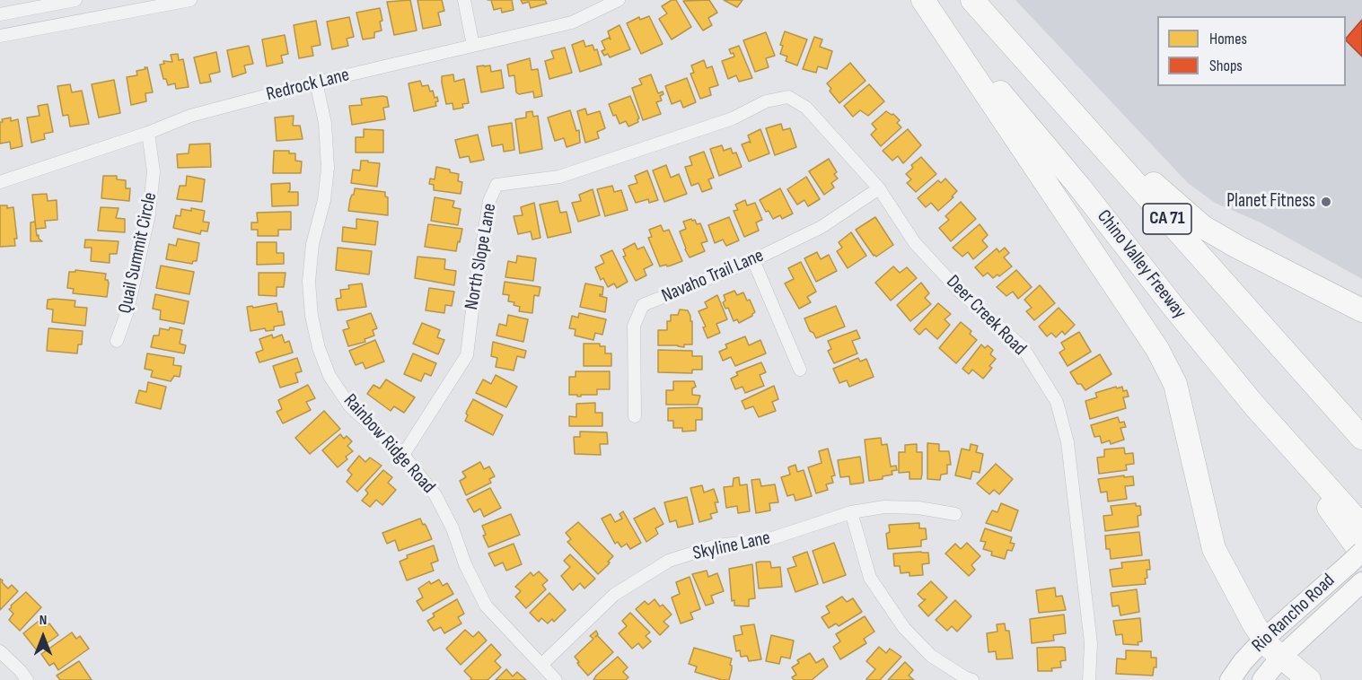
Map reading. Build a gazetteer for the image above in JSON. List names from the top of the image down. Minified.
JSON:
{"streets":{"highway":["CA 71","Chino Valley Freeway"],"main road":["Rio Rancho Road"],"street":["Redrock Lane","Quail Summit Circle","North Slope Lane","Navaho Trail Lane","Deer Creek Road","Rainbow Ridge Road","Skyline Lane"]},"crossings":[["Redrock Lane","Quail Summit Circle"],["Redrock Lane","Rainbow Ridge Road"],["North Slope Lane","Deer Creek Road"],["North Slope Lane","Rainbow Ridge Road"],["Navaho Trail Lane","Deer Creek Road"],["Rainbow Ridge Road","Skyline Lane"]],"places":["Planet Fitness"],"legend":["Homes","Shops"],"north":"top"}
